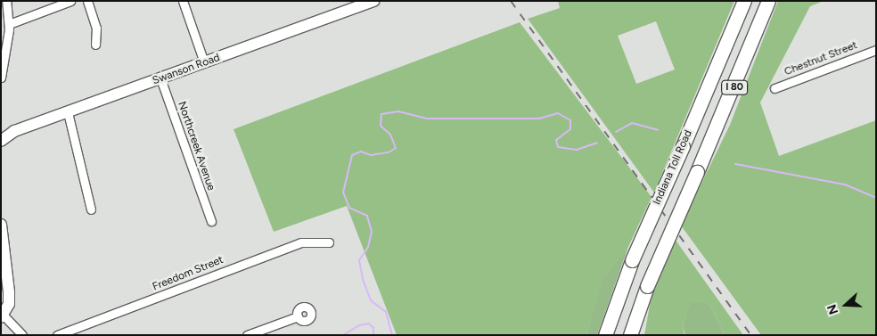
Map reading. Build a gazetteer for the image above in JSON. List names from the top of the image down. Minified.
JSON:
{"streets":{"highway":["I 80","Indiana Toll Road"],"street":["Chestnut Street","Swanson Road","Northcreek Avenue","Freedom Street"]},"crossings":[["Swanson Road","Northcreek Avenue"]],"north":"left"}
